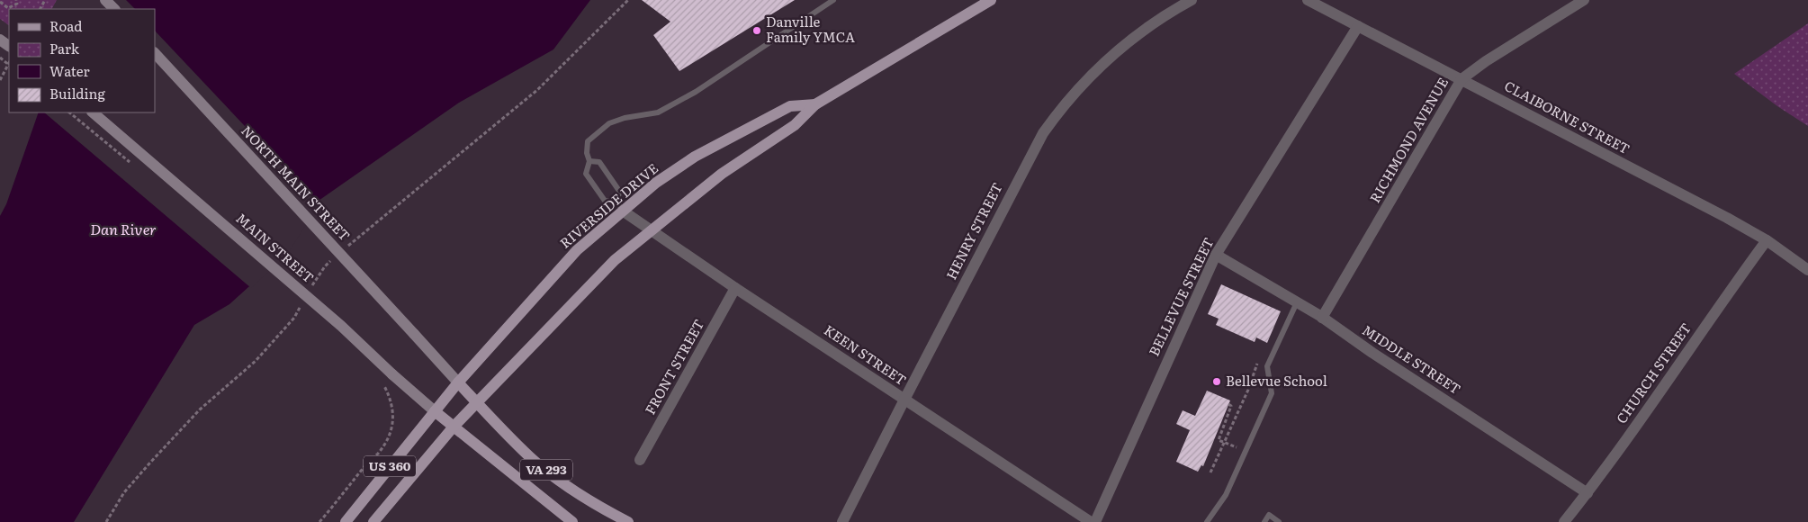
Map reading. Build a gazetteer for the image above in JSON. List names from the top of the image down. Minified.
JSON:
{"streets":{"main road":["NORTH MAIN STREET","RIVERSIDE DRIVE","MAIN STREET","US 360","VA 293"],"street":["CLAIBORNE STREET","RICHMOND AVENUE","HENRY STREET","BELLEVUE STREET","KEEN STREET","MIDDLE STREET","FRONT STREET","CHURCH STREET"]},"crossings":[["CLAIBORNE STREET","RICHMOND AVENUE"],["CLAIBORNE STREET","BELLEVUE STREET"],["CLAIBORNE STREET","CHURCH STREET"],["RICHMOND AVENUE","MIDDLE STREET"],["NORTH MAIN STREET","RIVERSIDE DRIVE"],["NORTH MAIN STREET","US 360"],["NORTH MAIN STREET","VA 293"],["RIVERSIDE DRIVE","KEEN STREET"],["RIVERSIDE DRIVE","US 360"],["RIVERSIDE DRIVE","VA 293"],["HENRY STREET","KEEN STREET"],["MAIN STREET","US 360"],["MAIN STREET","VA 293"],["BELLEVUE STREET","MIDDLE STREET"],["KEEN STREET","FRONT STREET"],["MIDDLE STREET","CHURCH STREET"],["US 360","VA 293"]],"water":["Dan River"],"places":["Danville Family YMCA","Bellevue School"],"legend":["Road","Park","Water","Building"]}
